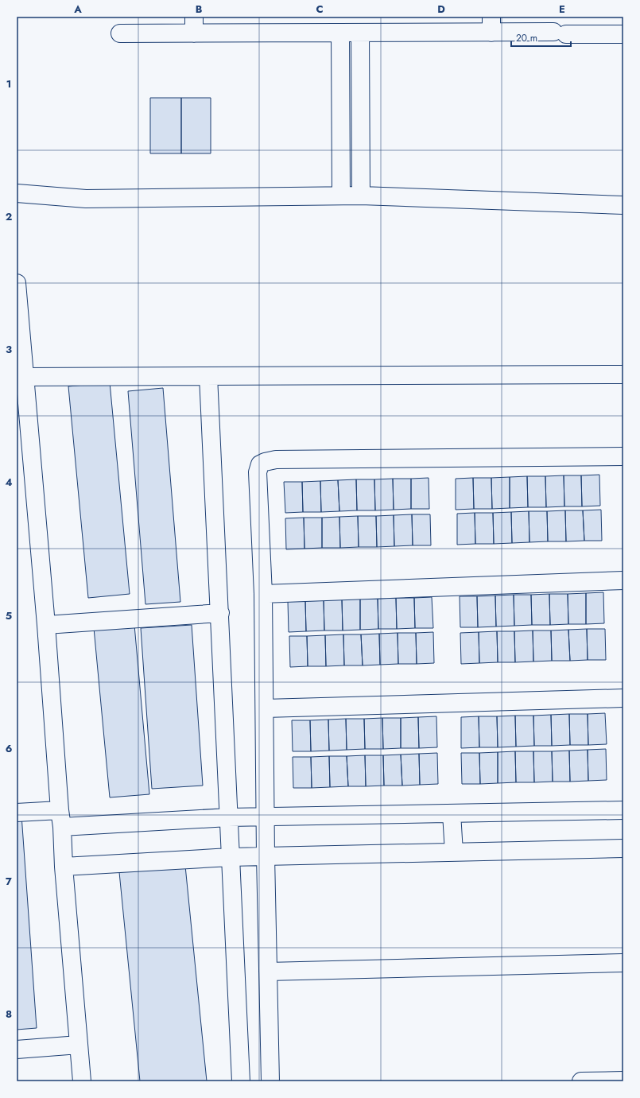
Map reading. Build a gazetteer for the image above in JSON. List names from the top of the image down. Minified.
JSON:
{"scale_bar":"20 m","grid":{"columns":["A","B","C","D","E"],"rows":["1","2","3","4","5","6","7","8"]}}
